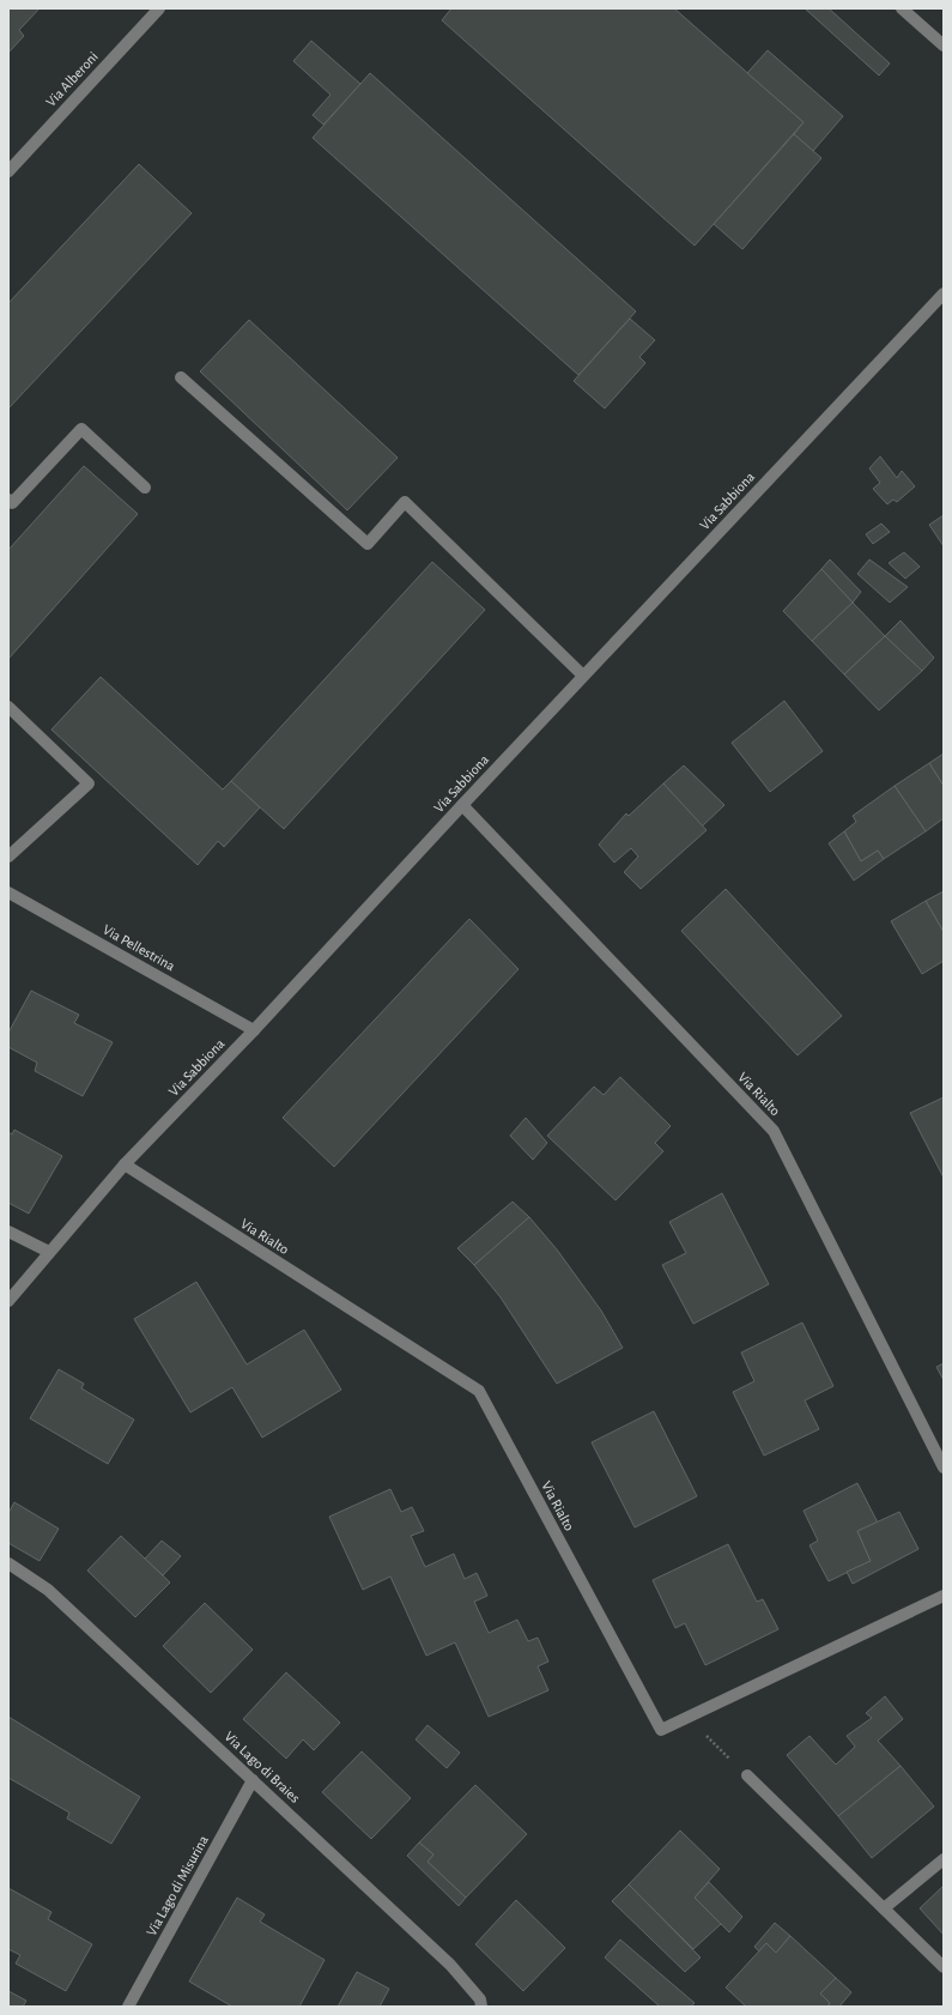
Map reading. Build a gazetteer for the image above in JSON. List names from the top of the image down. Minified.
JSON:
{"streets":{"street":["Via Alberoni","Via Sabbiona","Via Pellestrina","Via Rialto","Via Lago di Braies","Via Lago di Misurina"]},"crossings":[["Via Sabbiona","Via Pellestrina"],["Via Sabbiona","Via Rialto"],["Via Lago di Braies","Via Lago di Misurina"]]}
